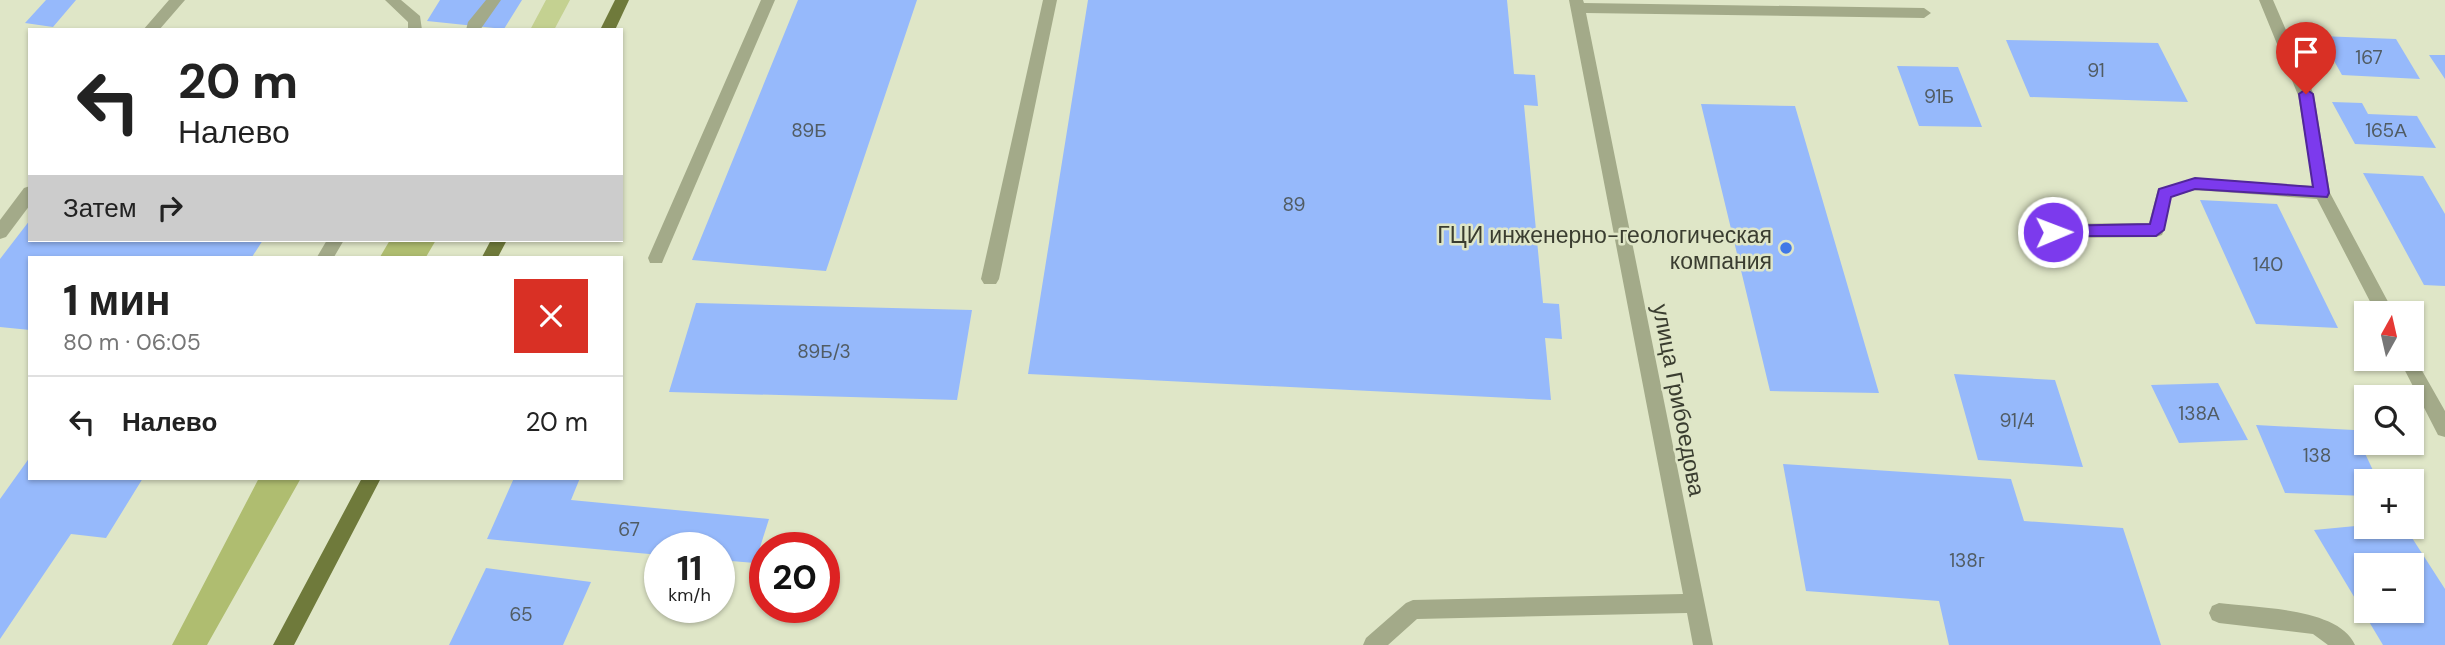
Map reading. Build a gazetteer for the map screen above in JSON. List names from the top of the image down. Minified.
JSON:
{"streets":{"street":["улица Грибоедова"]},"places":["ГЦИ инженерно-геологическая компания"],"house_numbers":["167","91","91Б","89Б","165А","89","140","89Б/3","138А","91/4","138","67","138г","65"],"north":"top","page":{"turn":["20 m","Налево"],"then":"Затем","heading":["1 мин","80 m · 06:05"],"map_buttons":["+","−"],"list":[{"name":"Налево","value":"20 m"}],"speed":"11 km/h","limit":"20"}}
